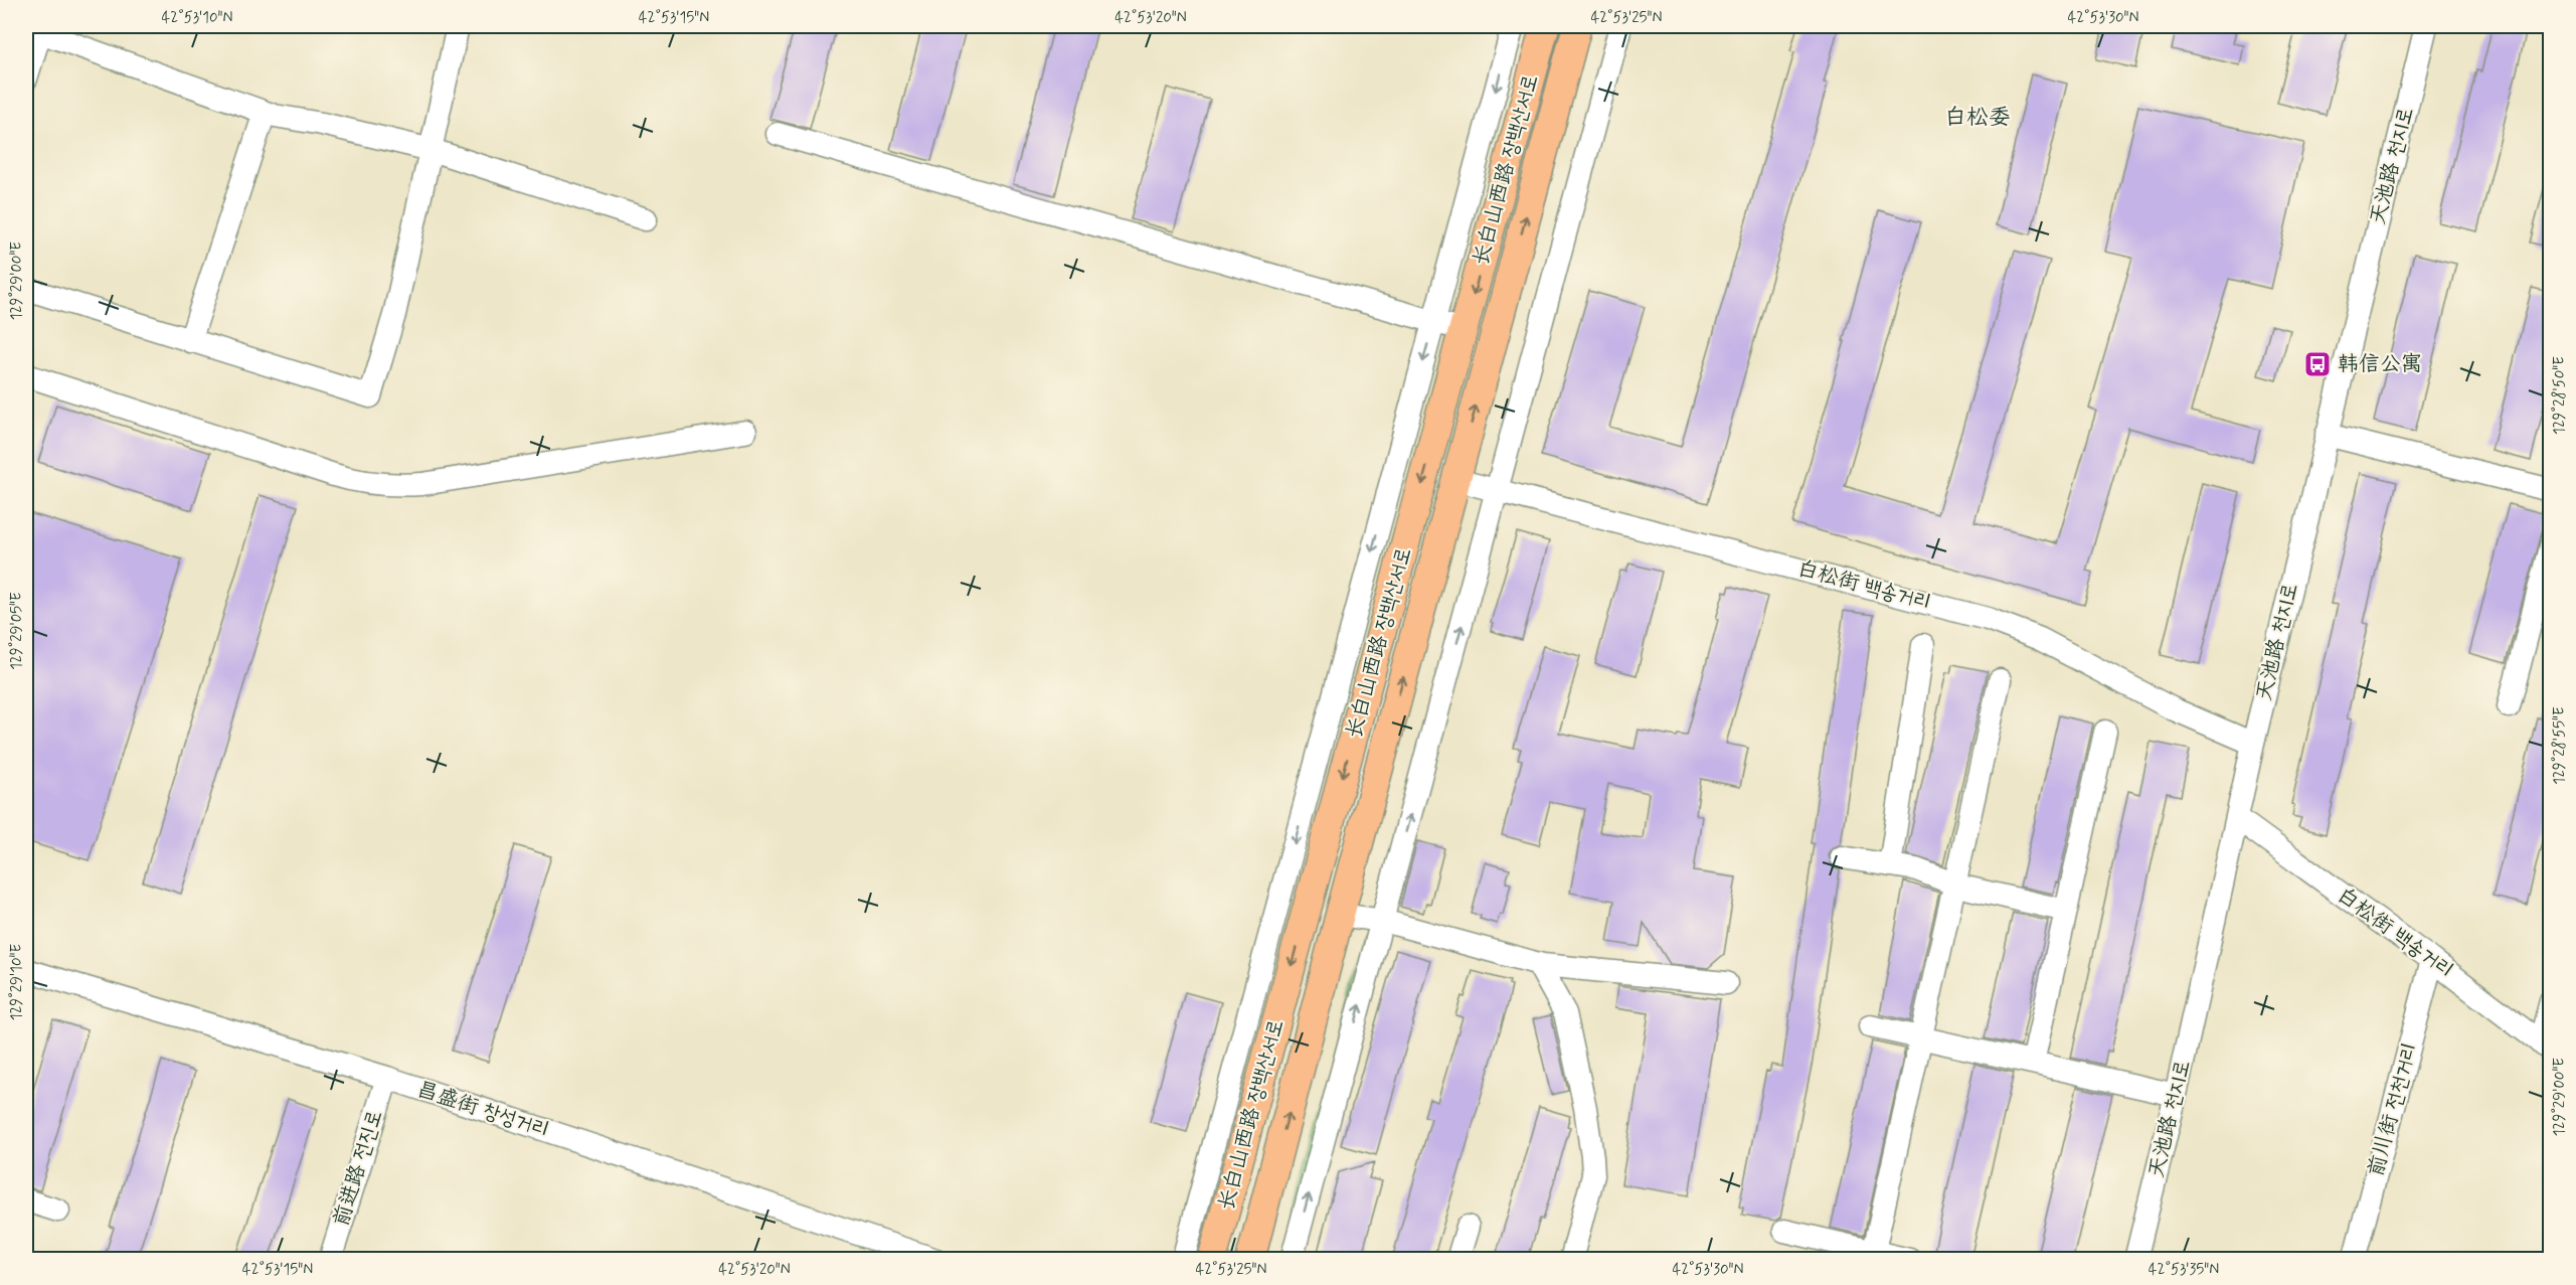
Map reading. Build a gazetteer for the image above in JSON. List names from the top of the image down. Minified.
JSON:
{"streets":{"main road":["长白山西路 장백산서로"],"street":["天池路 천지로","白松街 백송거리","昌盛街 창성거리","前川街 전천거리","前进路 전진로"]},"crossings":[["天池路 천지로","白松街 백송거리"],["长白山西路 장백산서로","白松街 백송거리"],["白松街 백송거리","前川街 전천거리"],["昌盛街 창성거리","前进路 전진로"]],"districts":["白松委"],"places":{"bus stop":["韩信公寓"]},"coordinates":["42°53'10\"N","42°53'15\"N","42°53'20\"N","42°53'25\"N","42°53'30\"N","129°29'00\"E","129°28'50\"E","129°29'05\"E","129°28'55\"E","129°29'10\"E","42°53'35\"N"]}
